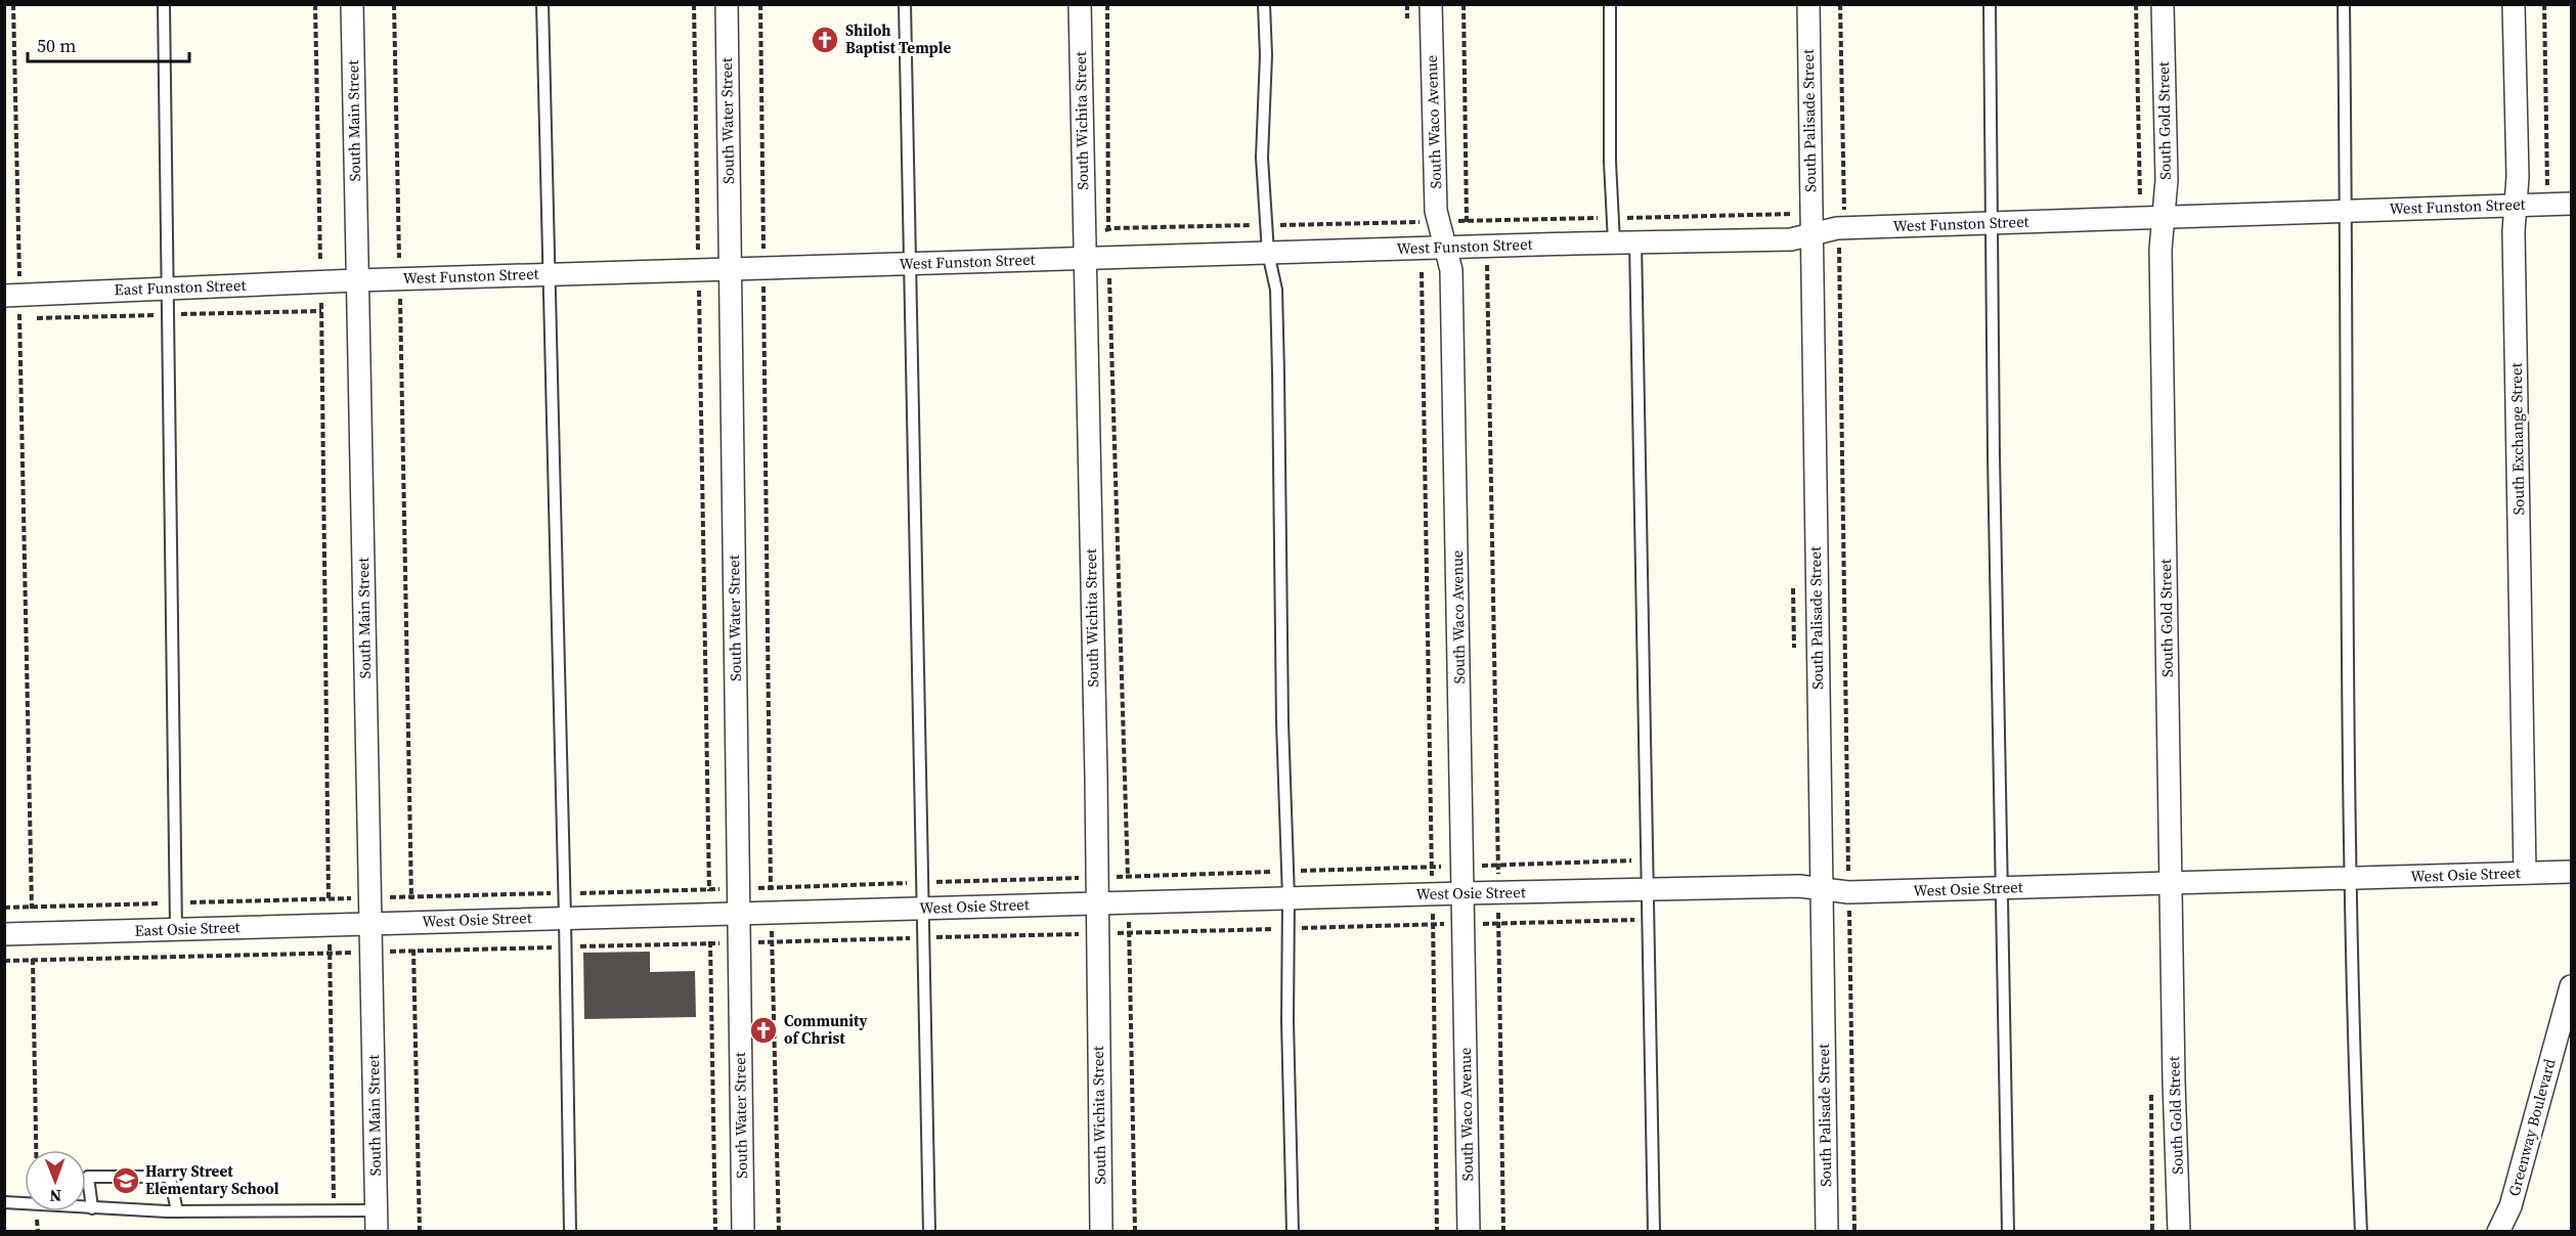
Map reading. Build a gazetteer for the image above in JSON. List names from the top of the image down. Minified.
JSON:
{"streets":{"street":["South Main Street","South Water Street","South Wichita Street","South Palisade Street","South Gold Street","South Waco Avenue","West Funston Street","East Funston Street","South Exchange Street","West Osie Street","East Osie Street","Greenway Boulevard"]},"crossings":[["South Main Street","West Funston Street"],["South Main Street","East Funston Street"],["South Main Street","West Osie Street"],["South Main Street","East Osie Street"],["South Water Street","West Funston Street"],["South Water Street","West Osie Street"],["South Wichita Street","West Funston Street"],["South Wichita Street","West Osie Street"],["South Palisade Street","West Funston Street"],["South Palisade Street","West Osie Street"],["South Gold Street","West Funston Street"],["South Gold Street","West Osie Street"],["South Waco Avenue","West Funston Street"],["South Waco Avenue","West Osie Street"],["West Funston Street","East Funston Street"],["West Funston Street","South Exchange Street"],["South Exchange Street","West Osie Street"],["West Osie Street","East Osie Street"]],"places":{"church":["Shiloh Baptist Temple","Community of Christ"],"school or university":["Harry Street Elementary School"]},"scale_bar":"50 m","north":"bottom"}
